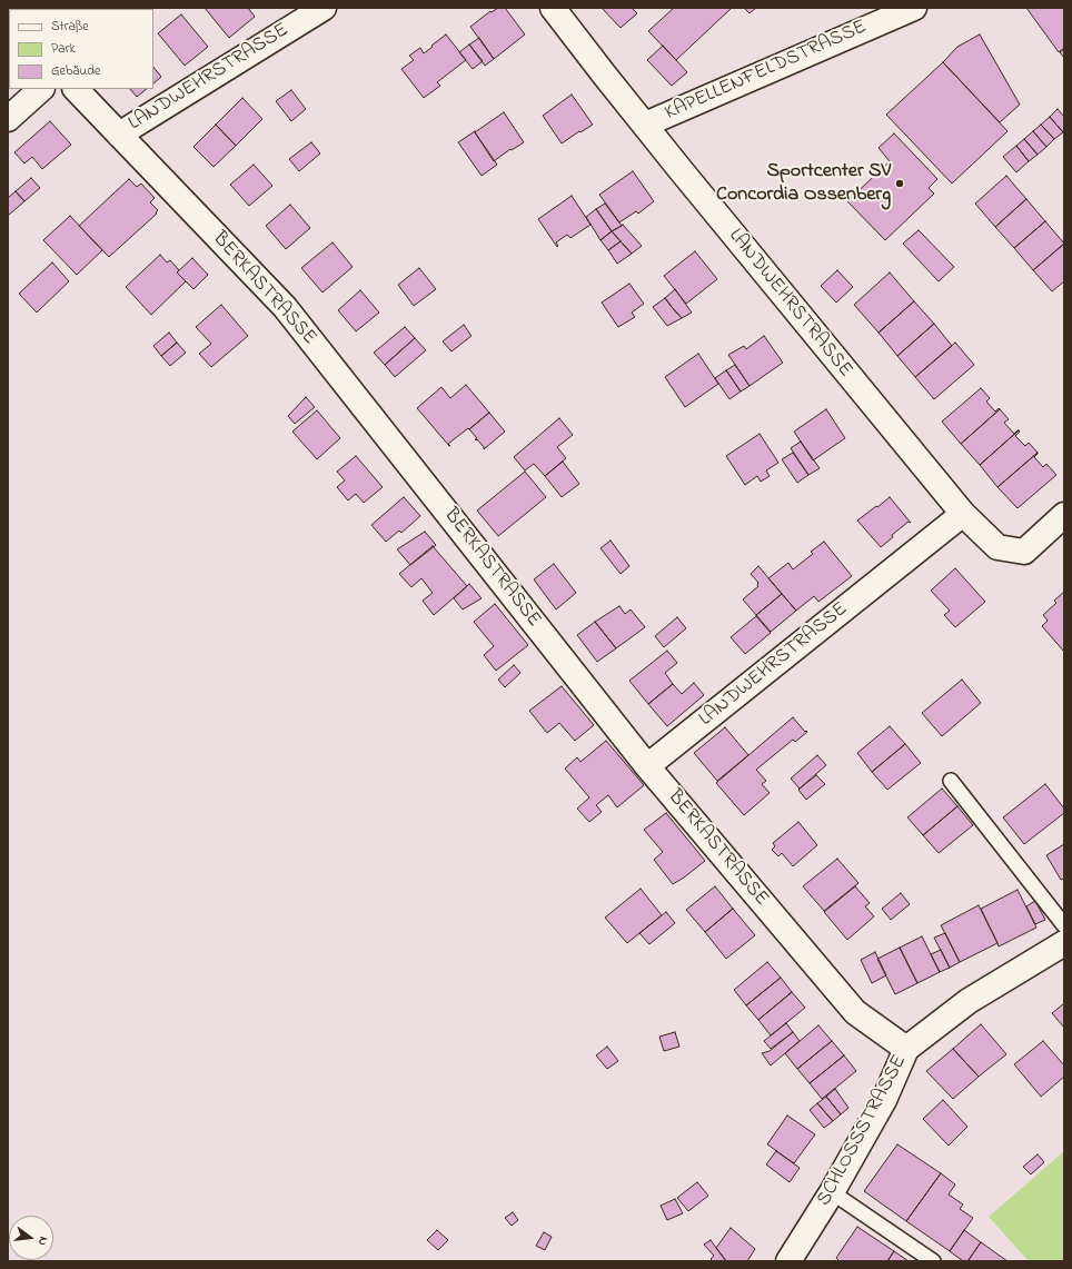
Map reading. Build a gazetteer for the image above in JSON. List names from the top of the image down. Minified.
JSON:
{"streets":{"street":["KAPELLENFELDSTRASSE","LANDWEHRSTRASSE","BERKASTRASSE","SCHLOSSSTRASSE"]},"crossings":[["KAPELLENFELDSTRASSE","LANDWEHRSTRASSE"],["LANDWEHRSTRASSE","BERKASTRASSE"],["BERKASTRASSE","SCHLOSSSTRASSE"]],"places":["Sportcenter SV Concordia Ossenberg"],"legend":["Straße","Park","Gebäude"],"north":"right"}
